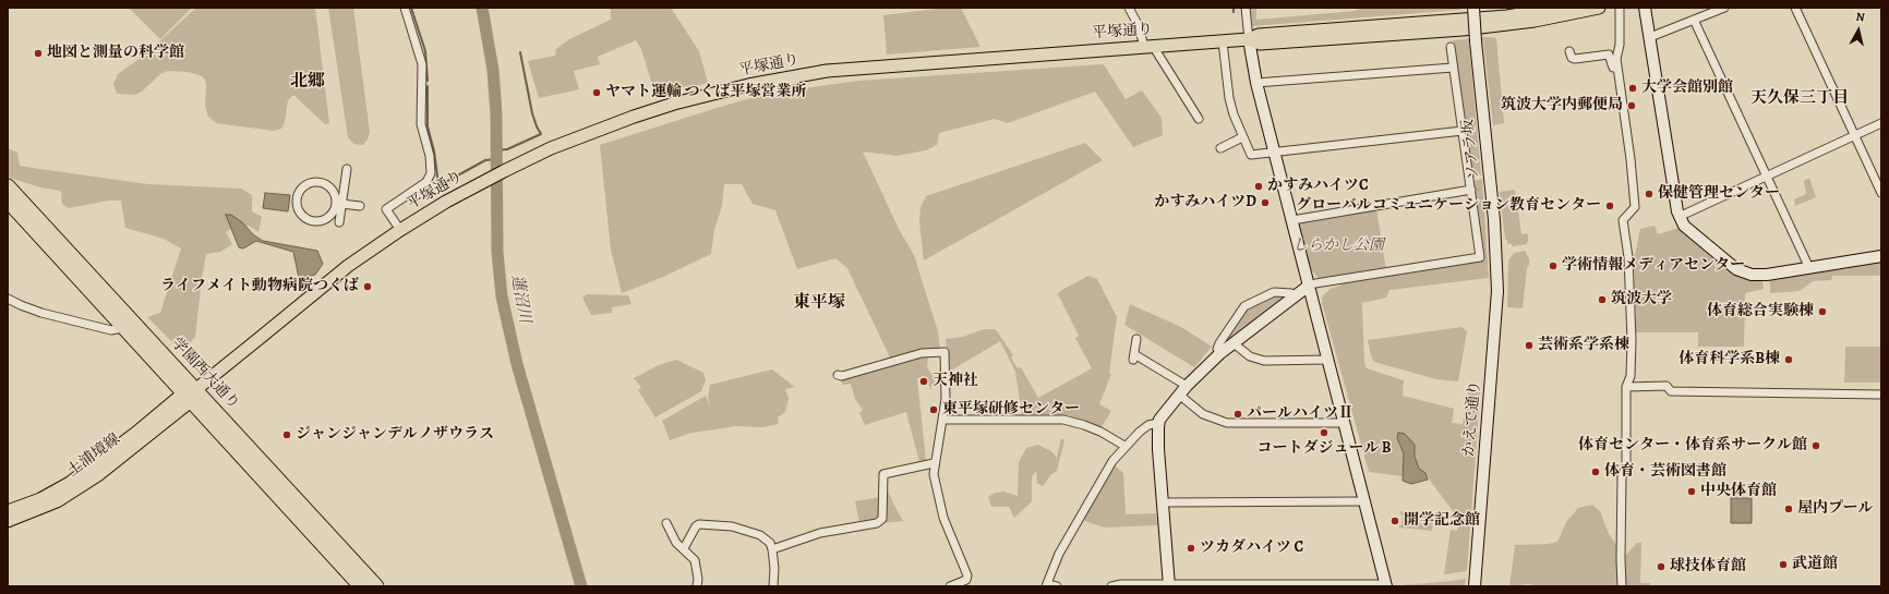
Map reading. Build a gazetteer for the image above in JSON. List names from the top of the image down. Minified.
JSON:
{"streets":{"highway":["学園西大通り"],"main road":["平塚通り","土浦境線"],"street":["ソアラ坂","かえで通り"]},"crossings":[["平塚通り","学園西大通り"],["平塚通り","土浦境線"],["ソアラ坂","かえで通り"],["学園西大通り","土浦境線"]],"districts":["北郷","天久保三丁目","東平塚"],"water":["蓮沼川"],"parks":["しらかし公園"],"places":["地図と測量の科学館","大学会館別館","ヤマト運輸 つくば平塚営業所","筑波大学内郵便局","かすみハイツC","保健管理センター","かすみハイツD","グローバルコミュニケーション教育センター","学術情報メディアセンター","ライフメイト動物病院つくば","筑波大学","体育総合実験棟","芸術系学系棟","体育科学系B棟","天神社","東平塚研修センター","パールハイツⅡ","コートダジュール B","ジャンジャンデルノザウラス","体育センター・体育系サークル館","体育・芸術図書館","中央体育館","屋内プール","開学記念館","ツカダハイツ C","武道館","球技体育館"],"north":"top"}
